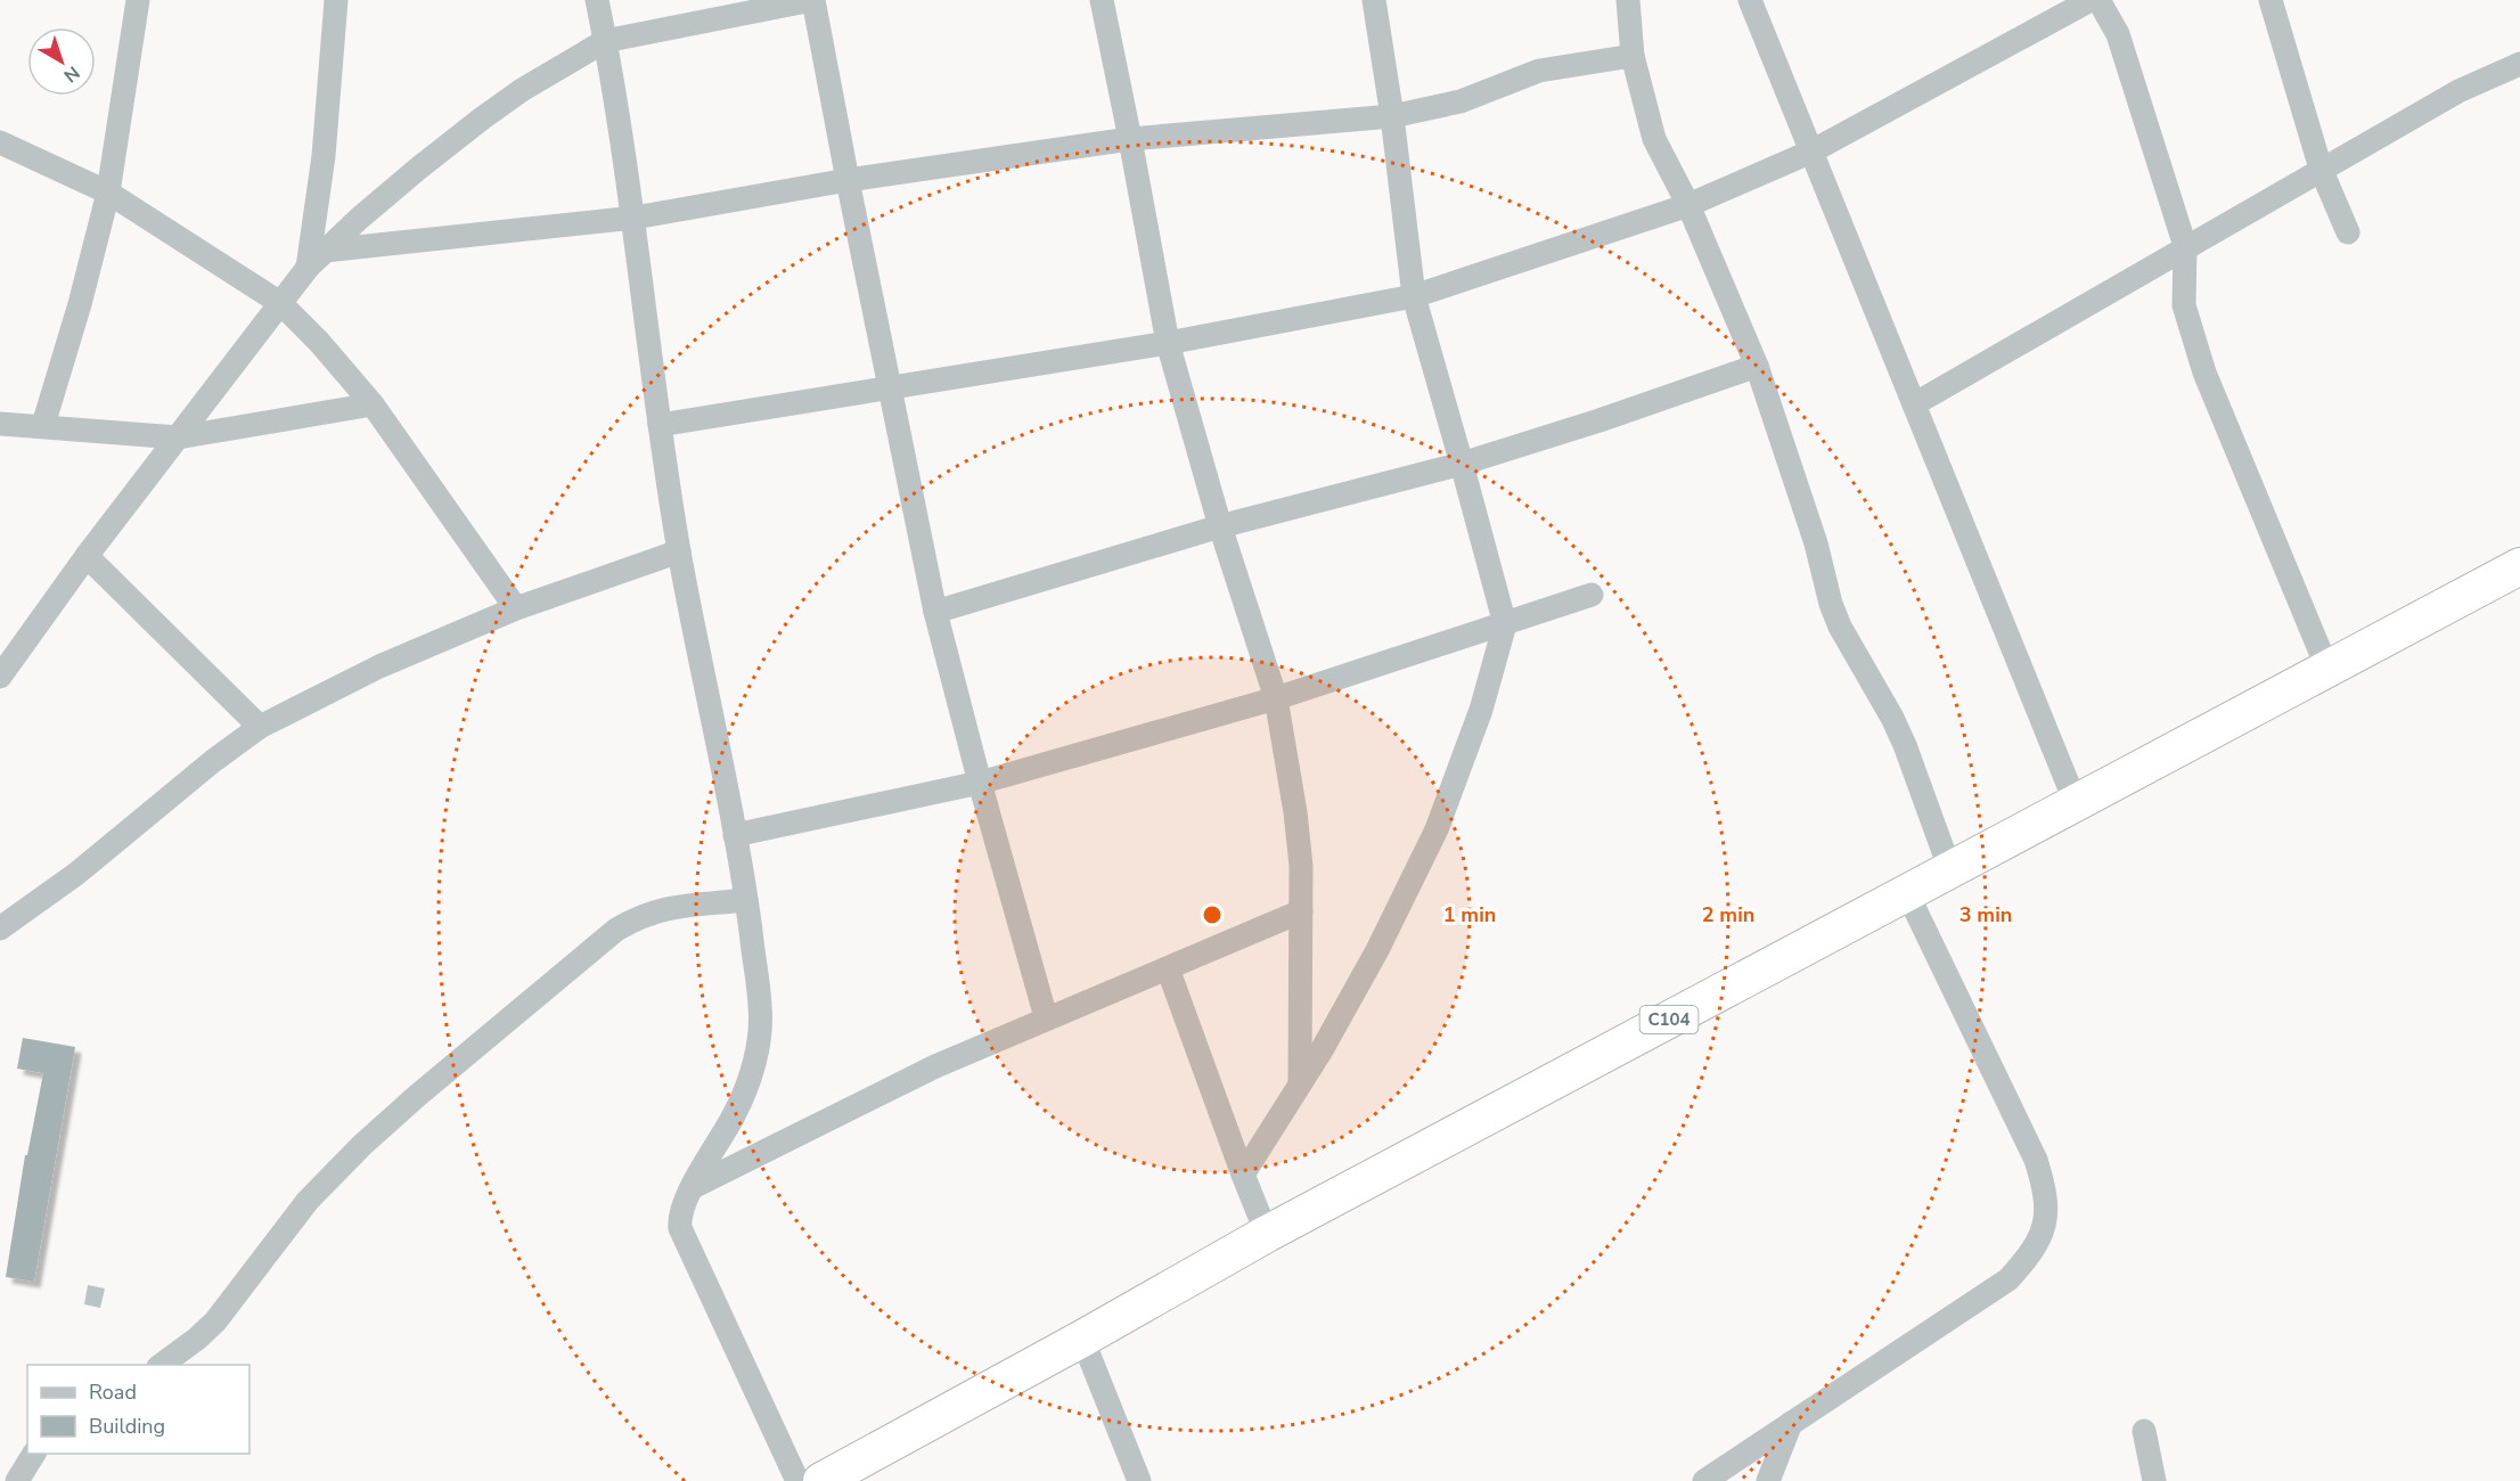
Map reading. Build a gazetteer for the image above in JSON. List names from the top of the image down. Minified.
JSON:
{"streets":{"highway":["C104"]},"legend":["Road","Building"],"north":"bottom right","rings":["1 min","2 min","3 min"]}
